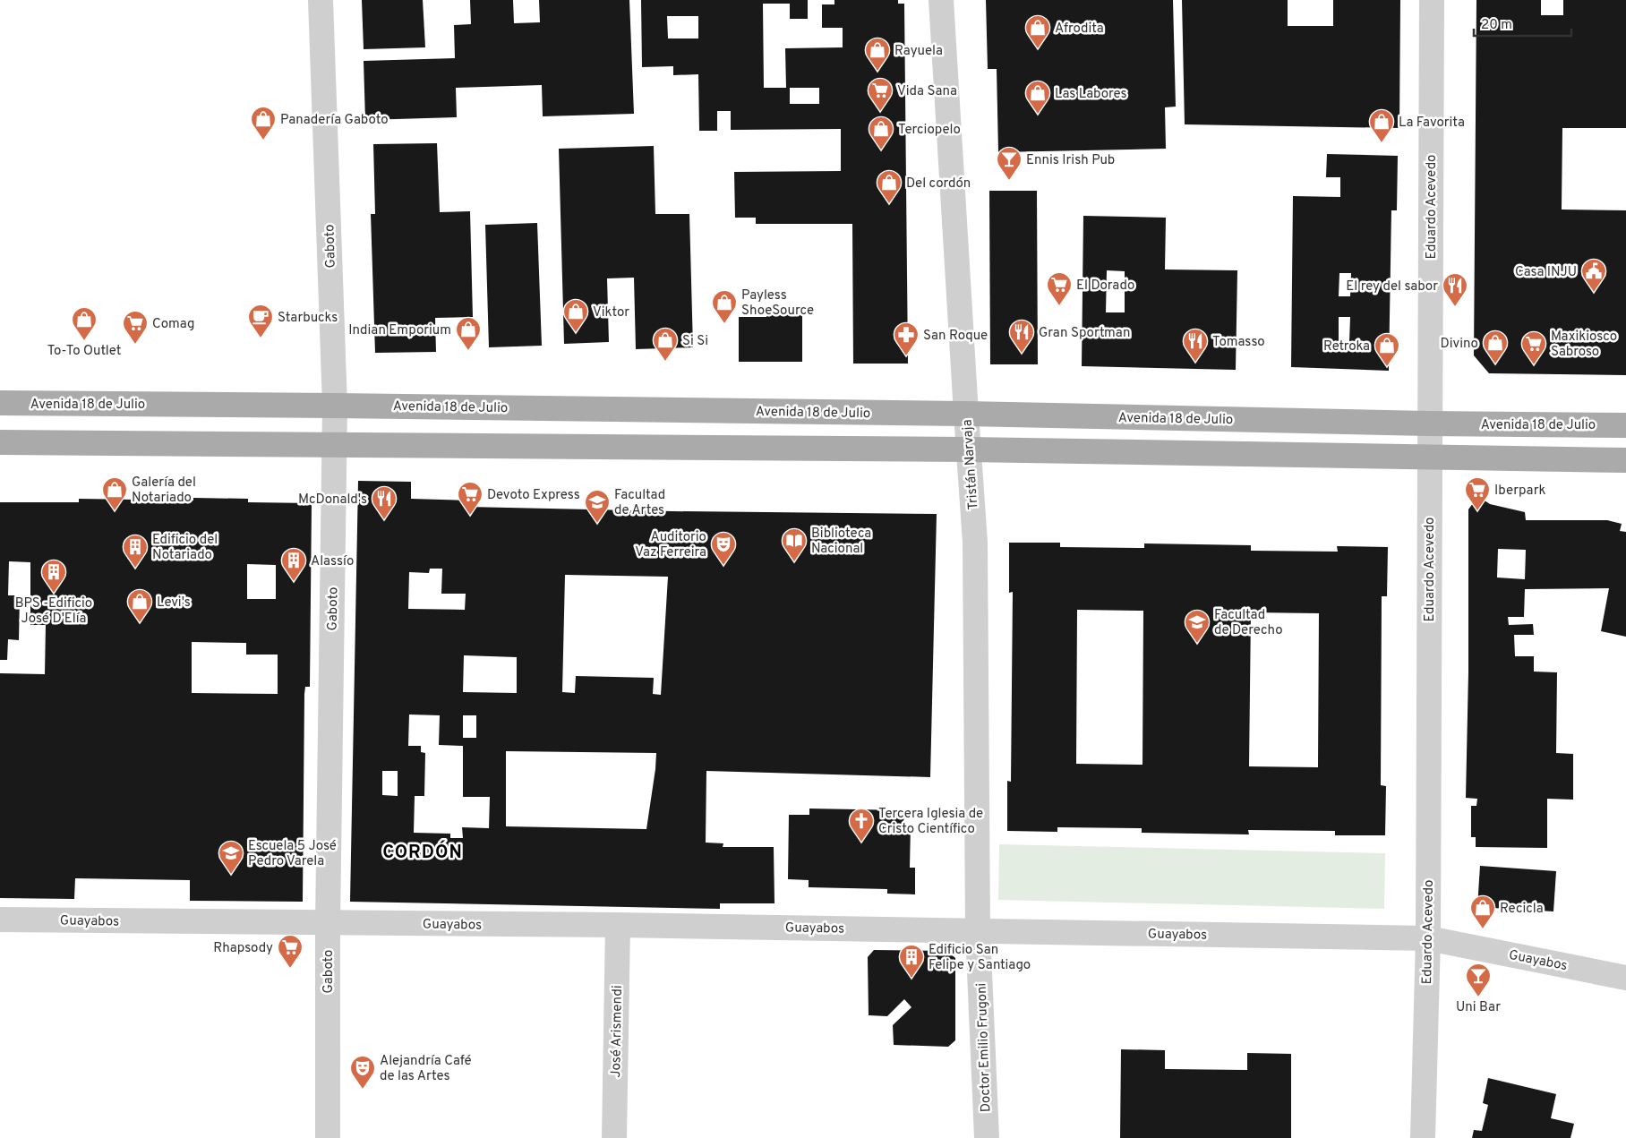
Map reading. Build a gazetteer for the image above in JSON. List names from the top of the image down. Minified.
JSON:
{"streets":{"main road":["Avenida 18 de Julio"],"street":["Eduardo Acevedo","Gaboto","Tristán Narvaja","Guayabos","José Arismendi","Doctor Emilio Frugoni"]},"crossings":[["Eduardo Acevedo","Avenida 18 de Julio"],["Eduardo Acevedo","Guayabos"],["Gaboto","Avenida 18 de Julio"],["Gaboto","Guayabos"],["Avenida 18 de Julio","Tristán Narvaja"],["Tristán Narvaja","Guayabos"],["Tristán Narvaja","Doctor Emilio Frugoni"],["Guayabos","José Arismendi"],["Guayabos","Doctor Emilio Frugoni"]],"districts":["CORDÓN"],"places":{"shop":["Afrodita","Rayuela","Las Labores","Panadería Gaboto","La Favorita","Terciopelo","Del cordón","Payless ShoeSource","Viktor","To-To Outlet","Indian Emporium","Si Si","Divino","Retroka","Galería del Notariado","Levi's","Recicla"],"supermarket":["Vida Sana","El Dorado","Comag","Maxikiosco Sabroso","Iberpark","Devoto Express","Rhapsody"],"bar":["Ennis Irish Pub","Uni Bar"],"public building":["Casa INJU"],"restaurant":["El rey del sabor","Gran Sportman","Tomasso","McDonald's"],"cafe":["Starbucks"],"pharmacy":["San Roque"],"school or university":["Facultad de Artes","Facultad de Derecho","Escuela 5 José Pedro Varela"],"library":["Biblioteca Nacional"],"theatre":["Auditorio Vaz Ferreira","Alejandría Café de las Artes"],"building":["Edificio del Notariado","Alassío","BPS -Edificio José D'Elía","Edificio San Felipe y Santiago"],"church":["Tercera Iglesia de Cristo Científico"]},"scale_bar":"20 m"}
